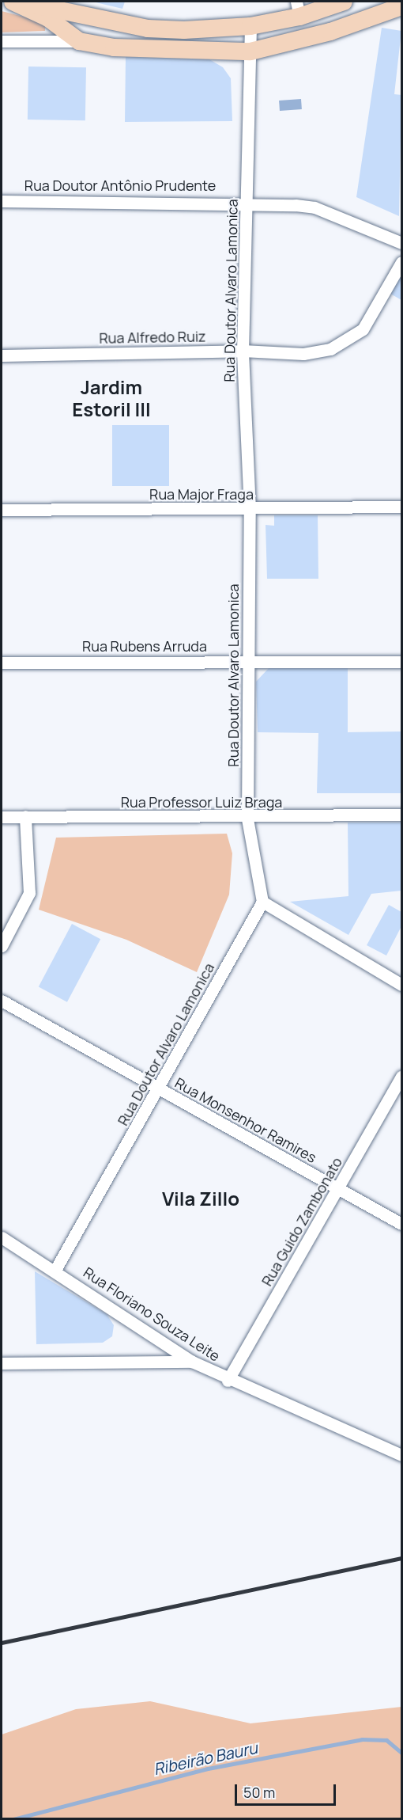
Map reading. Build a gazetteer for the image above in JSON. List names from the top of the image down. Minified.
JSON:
{"streets":{"street":["Rua Doutor Antônio Prudente","Rua Doutor Alvaro Lamonica","Rua Alfredo Ruiz","Rua Major Fraga","Rua Rubens Arruda","Rua Professor Luiz Braga","Rua Monsenhor Ramires","Rua Guido Zambonato","Rua Floriano Souza Leite"]},"crossings":[["Rua Doutor Antônio Prudente","Rua Doutor Alvaro Lamonica"],["Rua Doutor Alvaro Lamonica","Rua Alfredo Ruiz"],["Rua Doutor Alvaro Lamonica","Rua Major Fraga"],["Rua Doutor Alvaro Lamonica","Rua Rubens Arruda"],["Rua Doutor Alvaro Lamonica","Rua Professor Luiz Braga"],["Rua Doutor Alvaro Lamonica","Rua Monsenhor Ramires"],["Rua Doutor Alvaro Lamonica","Rua Floriano Souza Leite"],["Rua Monsenhor Ramires","Rua Guido Zambonato"],["Rua Guido Zambonato","Rua Floriano Souza Leite"]],"districts":["Jardim Estoril III","Vila Zillo"],"water":["Ribeirão Bauru"],"scale_bar":"50 m"}
